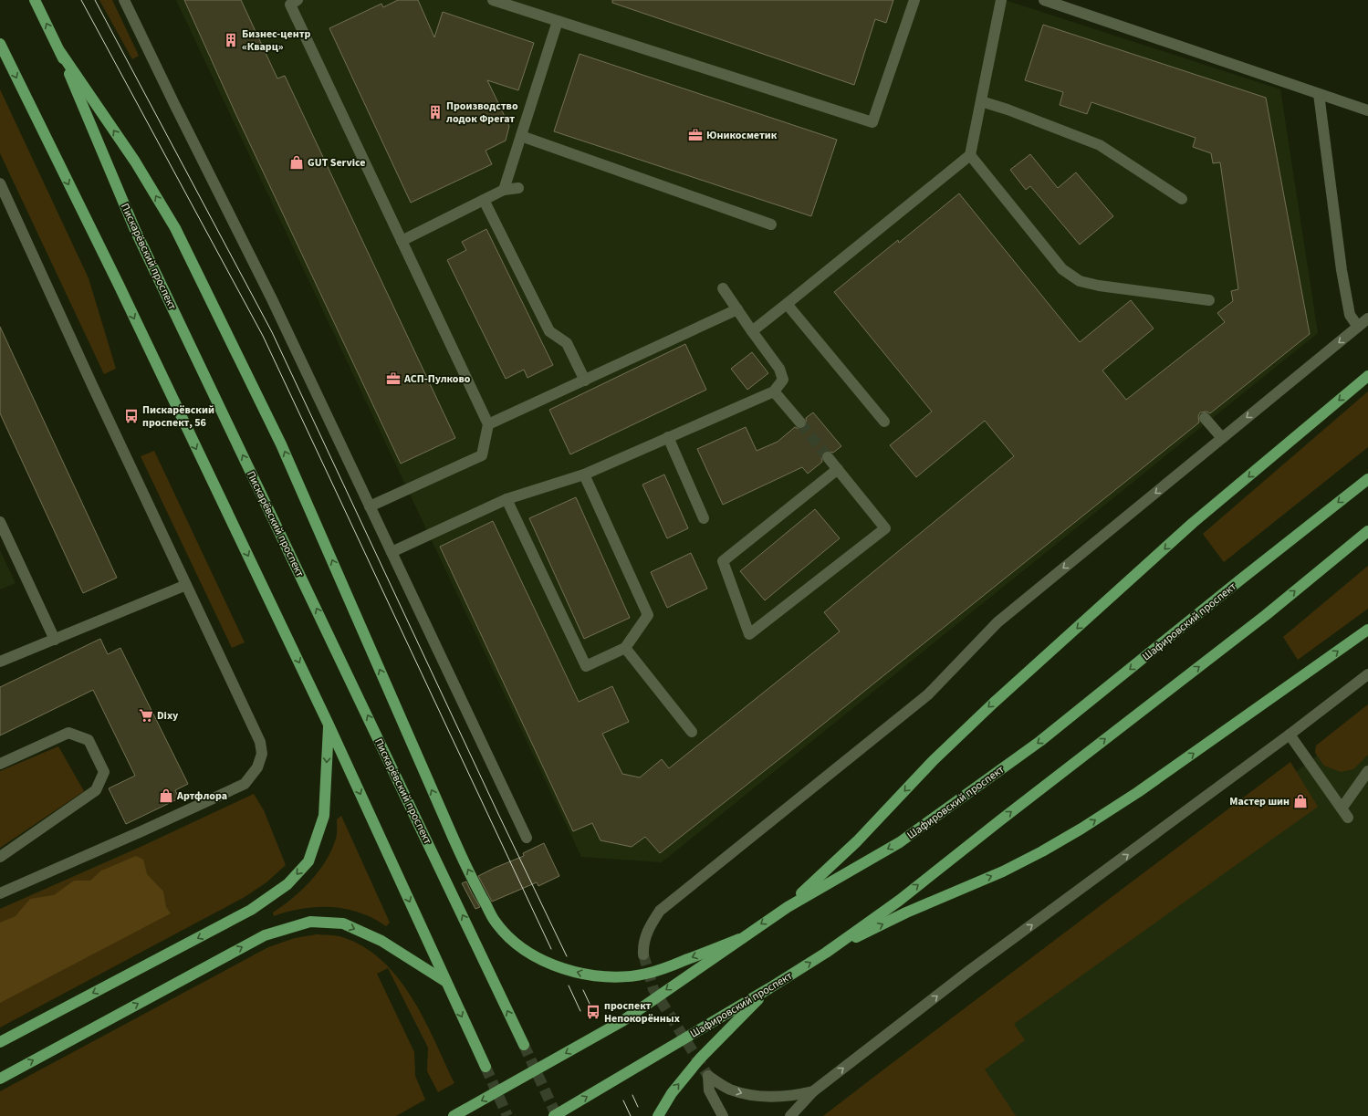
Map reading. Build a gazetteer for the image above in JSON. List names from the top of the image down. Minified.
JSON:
{"streets":{"main road":["Пискарёвский проспект","Шафировский проспект"]},"places":{"building":["Бизнес-центр «Кварц»","Производство лодок Фрегат"],"office":["Юникосметик","АСП-Пулково"],"shop":["GUT Service","Артфлора","Мастер шин"],"bus stop":["Пискарёвский проспект, 56","проспект Непокорённых"],"supermarket":["Dixy"]}}
